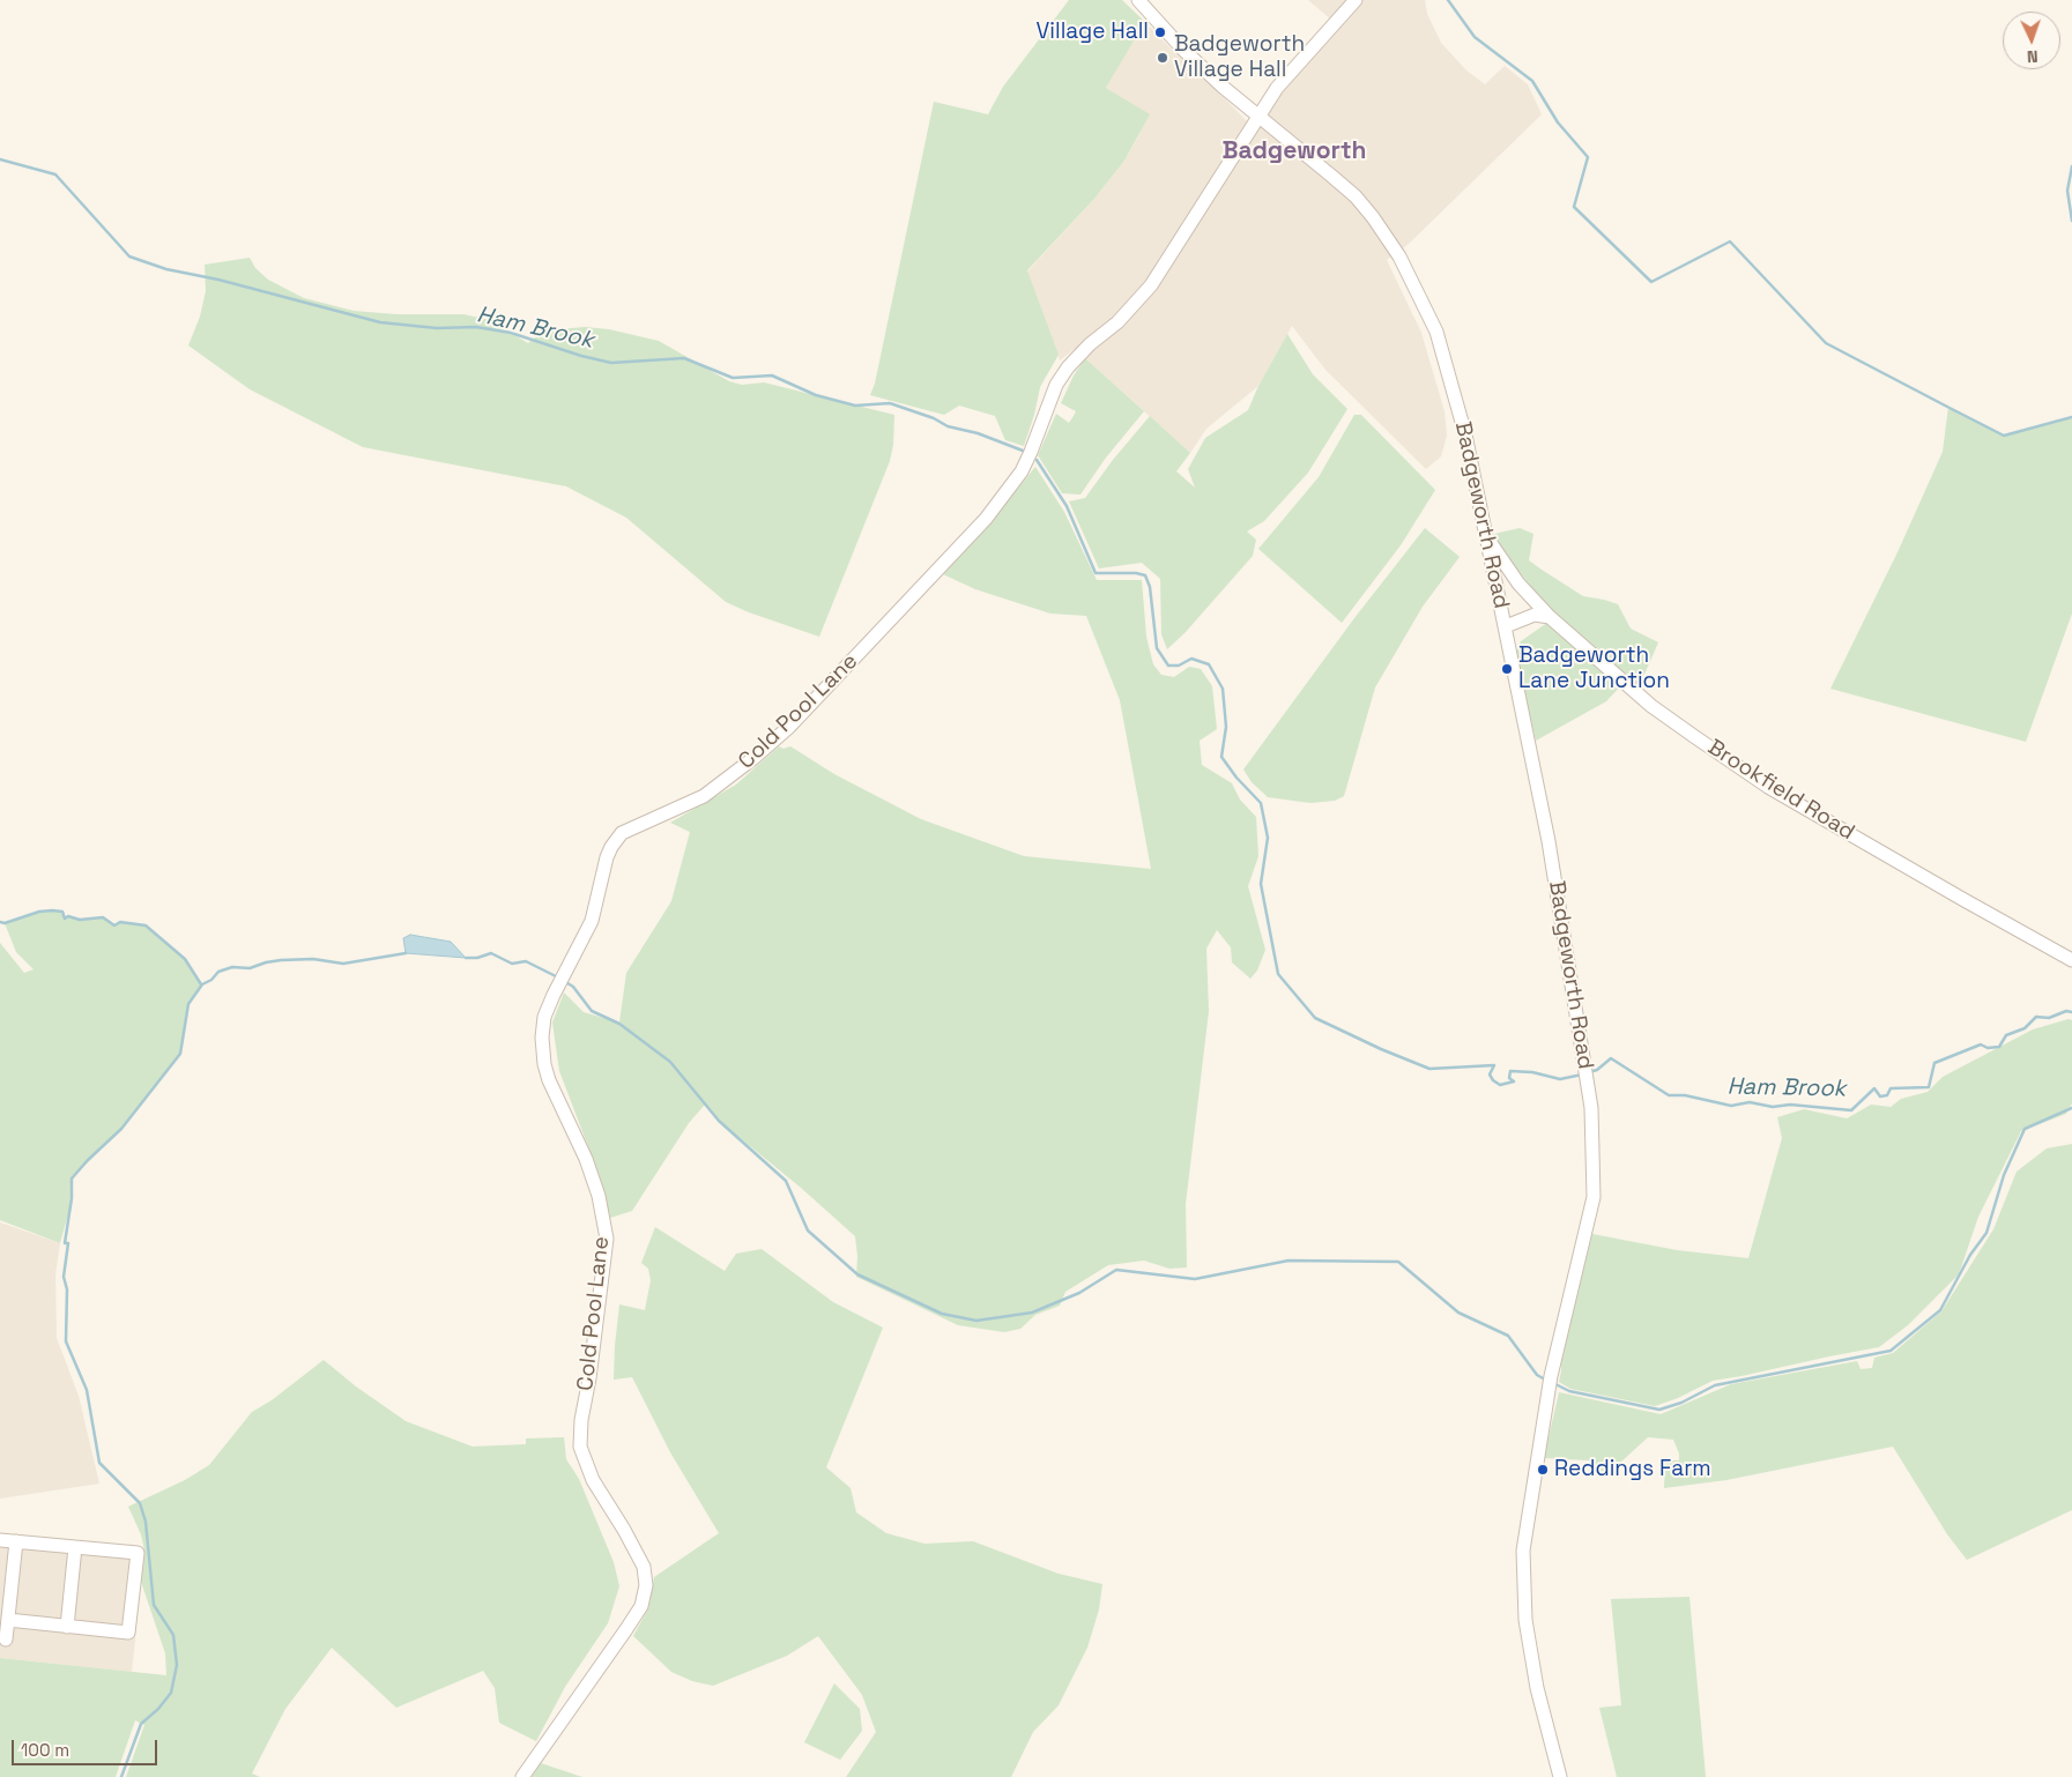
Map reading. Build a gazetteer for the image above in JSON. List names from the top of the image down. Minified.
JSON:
{"streets":{"street":["Badgeworth Road","Cold Pool Lane","Brookfield Road"]},"crossings":[["Badgeworth Road","Cold Pool Lane"],["Badgeworth Road","Brookfield Road"]],"districts":["Badgeworth"],"water":["Ham Brook"],"places":["Village Hall","Badgeworth Village Hall","Badgeworth Lane Junction","Reddings Farm"],"scale_bar":"100 m","north":"bottom"}
